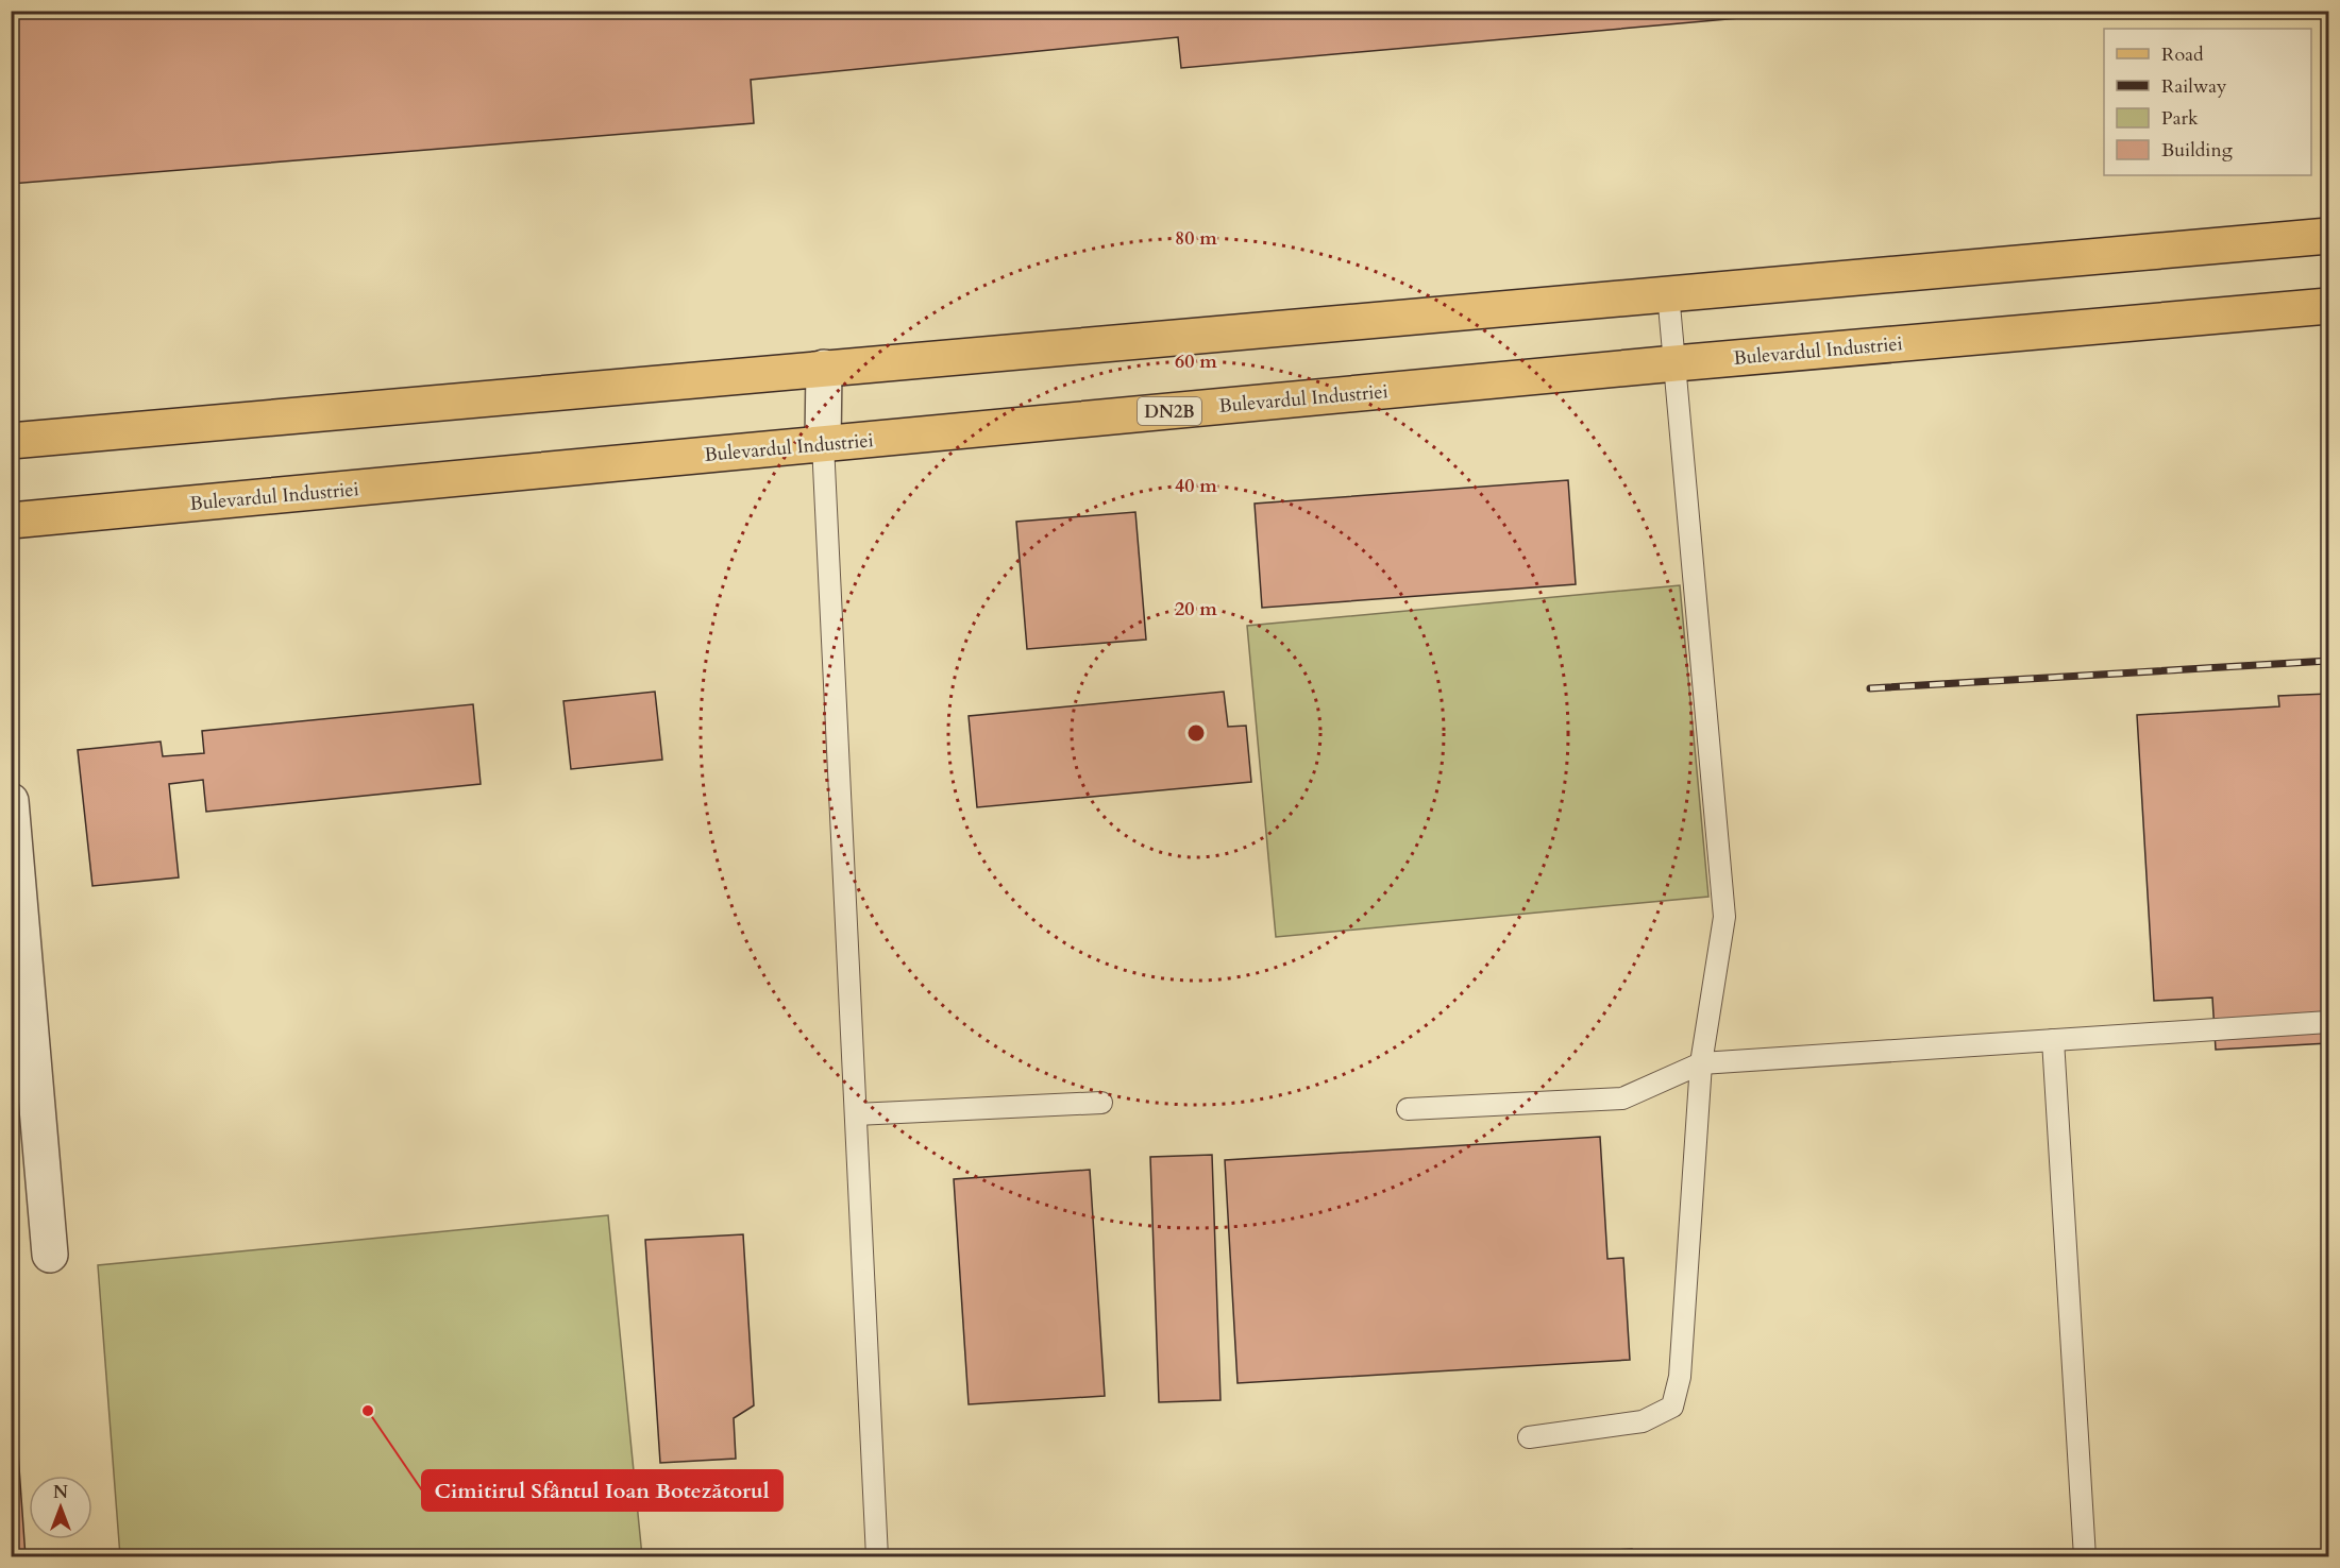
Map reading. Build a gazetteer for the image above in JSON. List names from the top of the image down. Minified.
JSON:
{"streets":{"main road":["Bulevardul Industriei","DN2B"]},"places":["Cimitirul Sfântul Ioan Botezătorul"],"legend":["Road","Railway","Park","Building"],"north":"top","rings":["80 m","60 m","40 m","20 m"]}
